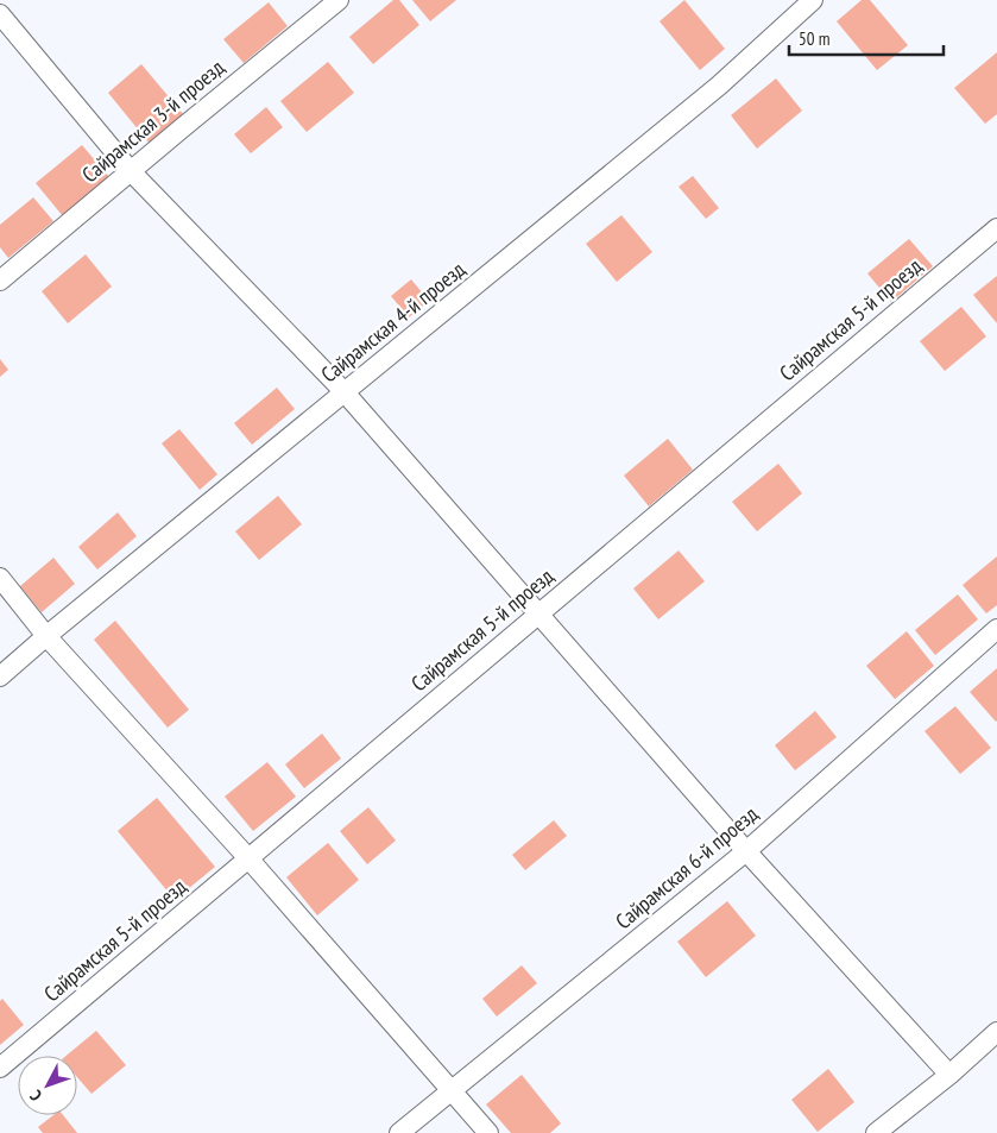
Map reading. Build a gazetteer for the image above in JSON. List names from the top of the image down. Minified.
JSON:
{"streets":{"street":["Сайрамская 3-й проезд","Сайрамская 5-й проезд","Сайрамская 4-й проезд","Сайрамская 6-й проезд"]},"scale_bar":"50 m","north":"bottom left"}
